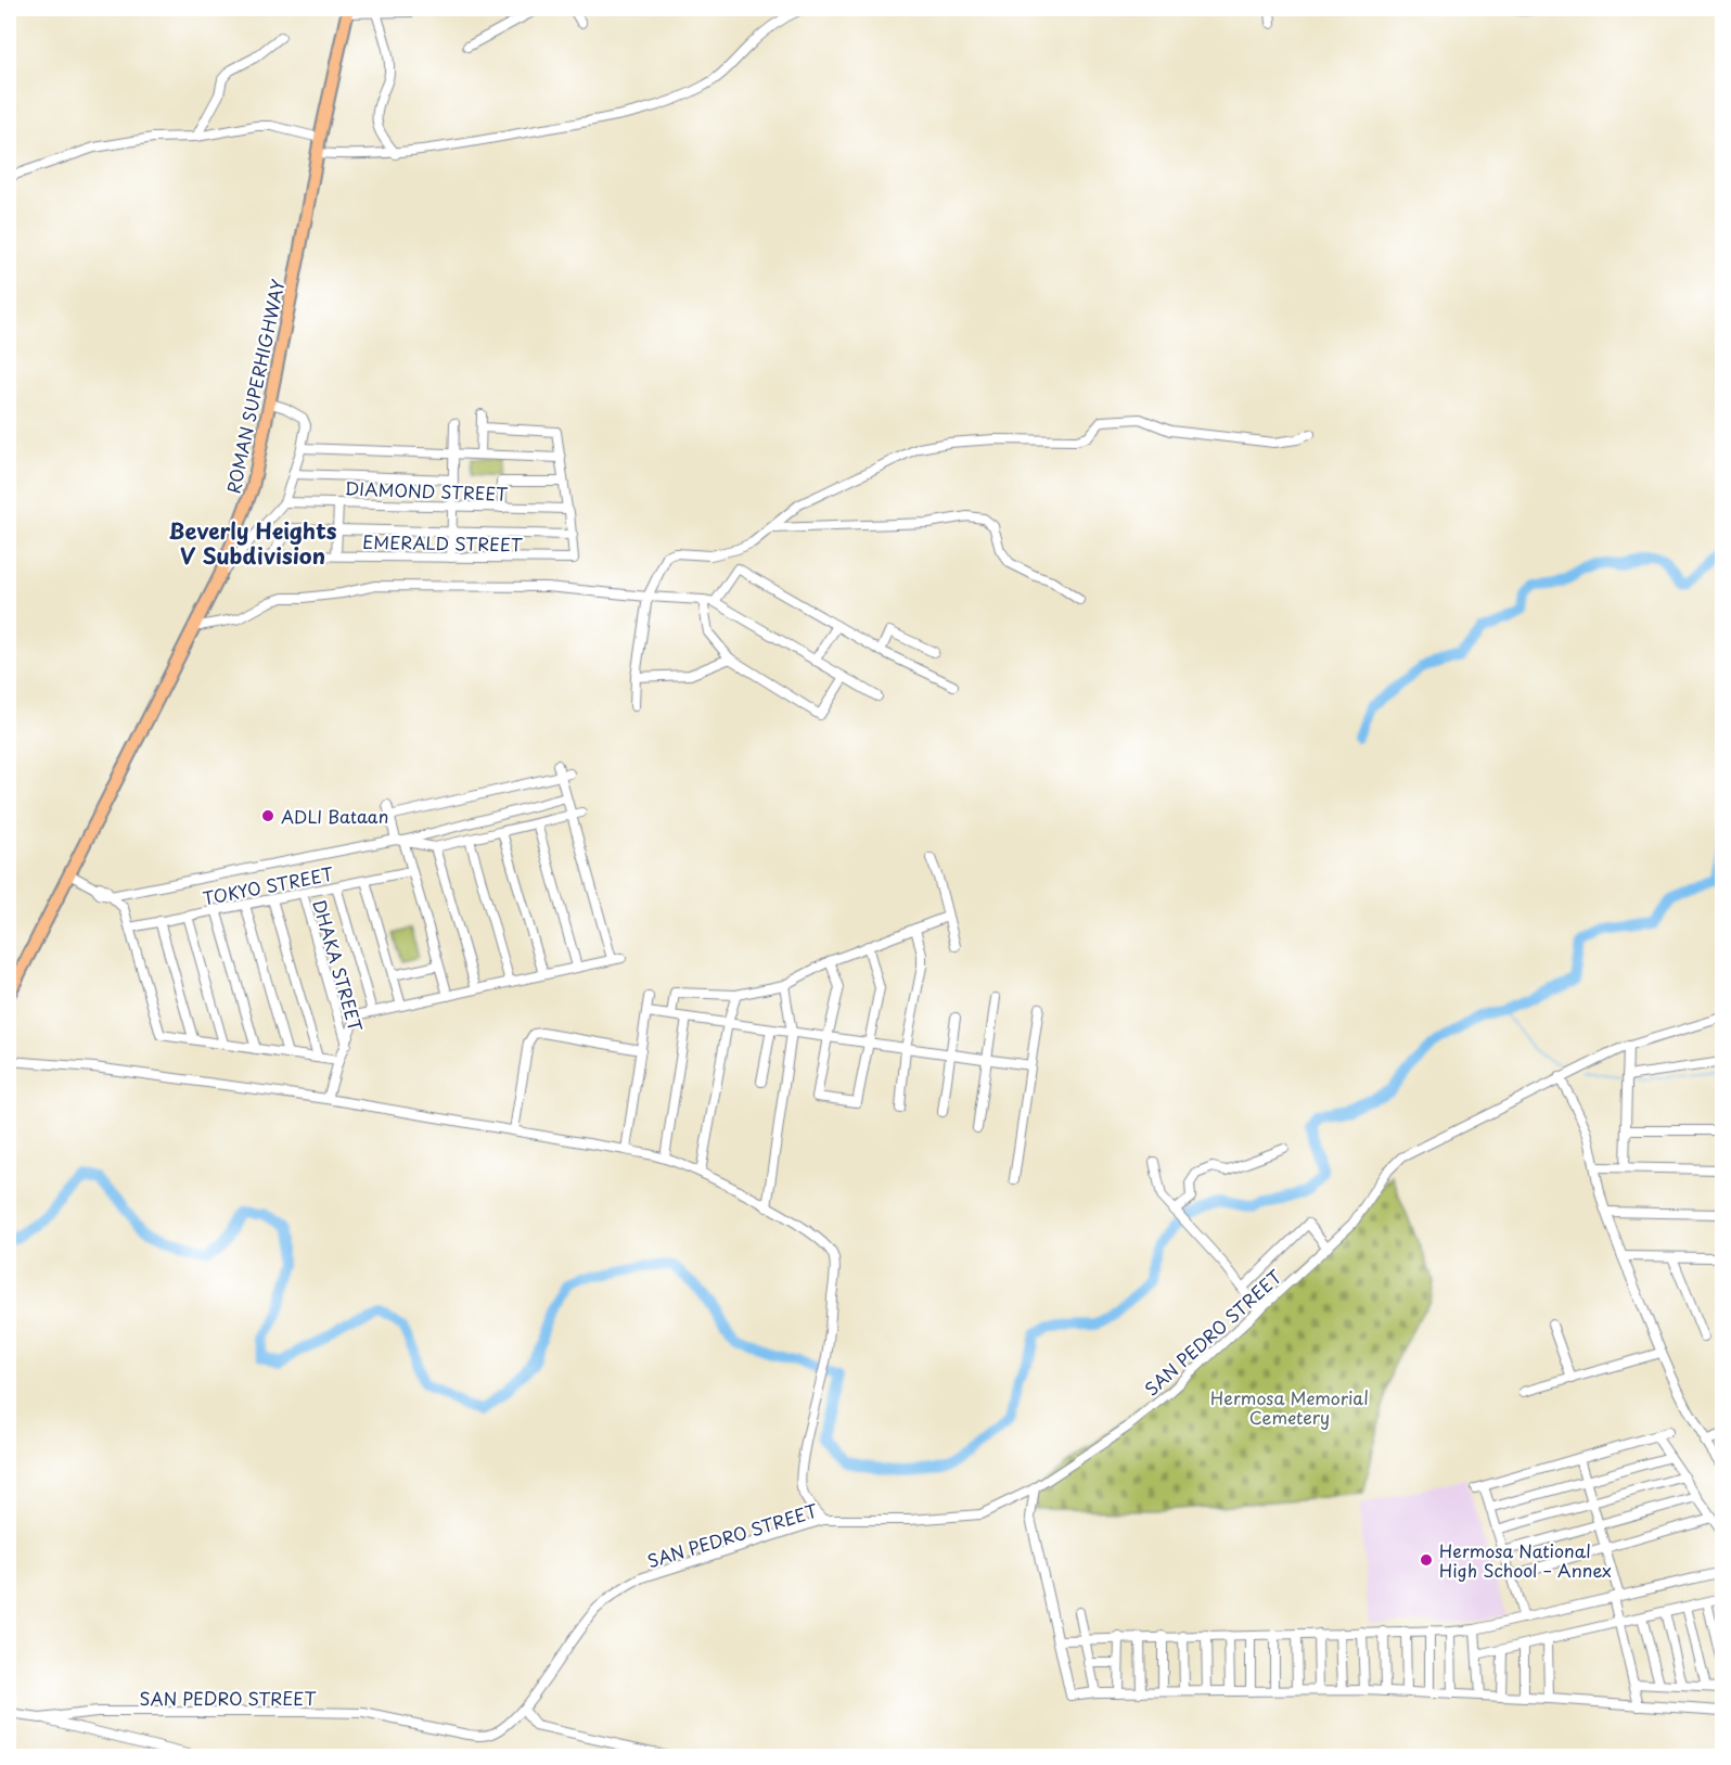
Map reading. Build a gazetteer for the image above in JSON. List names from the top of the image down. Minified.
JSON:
{"streets":{"main road":["ROMAN SUPERHIGHWAY"],"street":["DIAMOND STREET","EMERALD STREET","TOKYO STREET","DHAKA STREET","SAN PEDRO STREET"]},"crossings":[["TOKYO STREET","DHAKA STREET"]],"districts":["Beverly Heights V Subdivision"],"parks":["Hermosa Memorial Cemetery"],"places":["ADLI Bataan","Hermosa National High School – Annex"]}
